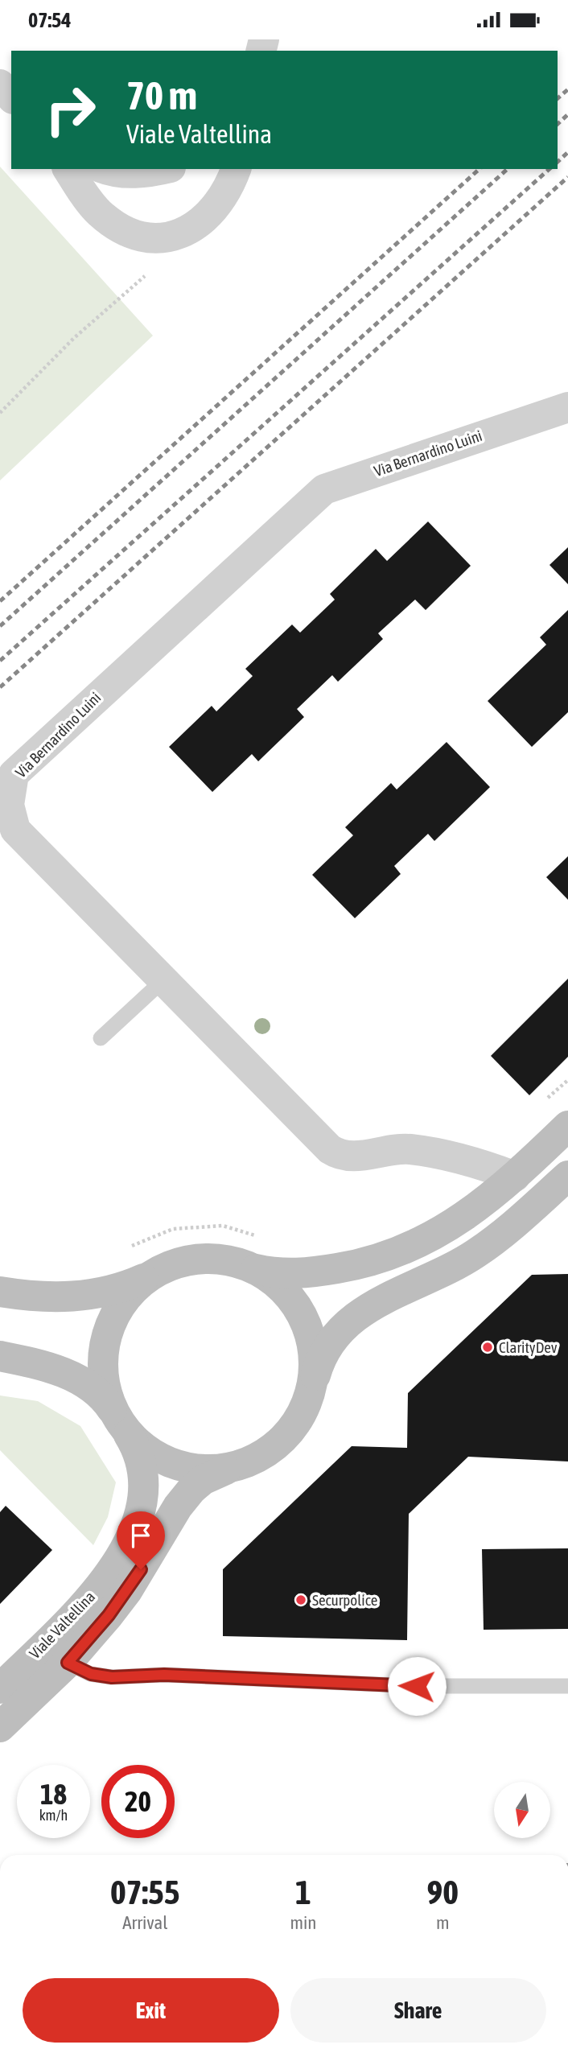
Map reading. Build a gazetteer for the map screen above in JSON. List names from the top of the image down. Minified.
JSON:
{"streets":{"main road":["Viale Valtellina"],"street":["Via Bernardino Luini"]},"places":["ClarityDev","Securpolice"],"north":"bottom","page":{"status":"07:54","turn":["70 m","Viale Valtellina"],"speed":"18 km/h","limit":"20","eta":["07:55","Arrival","1","min","90","m"],"buttons":["Exit","Share"]}}
